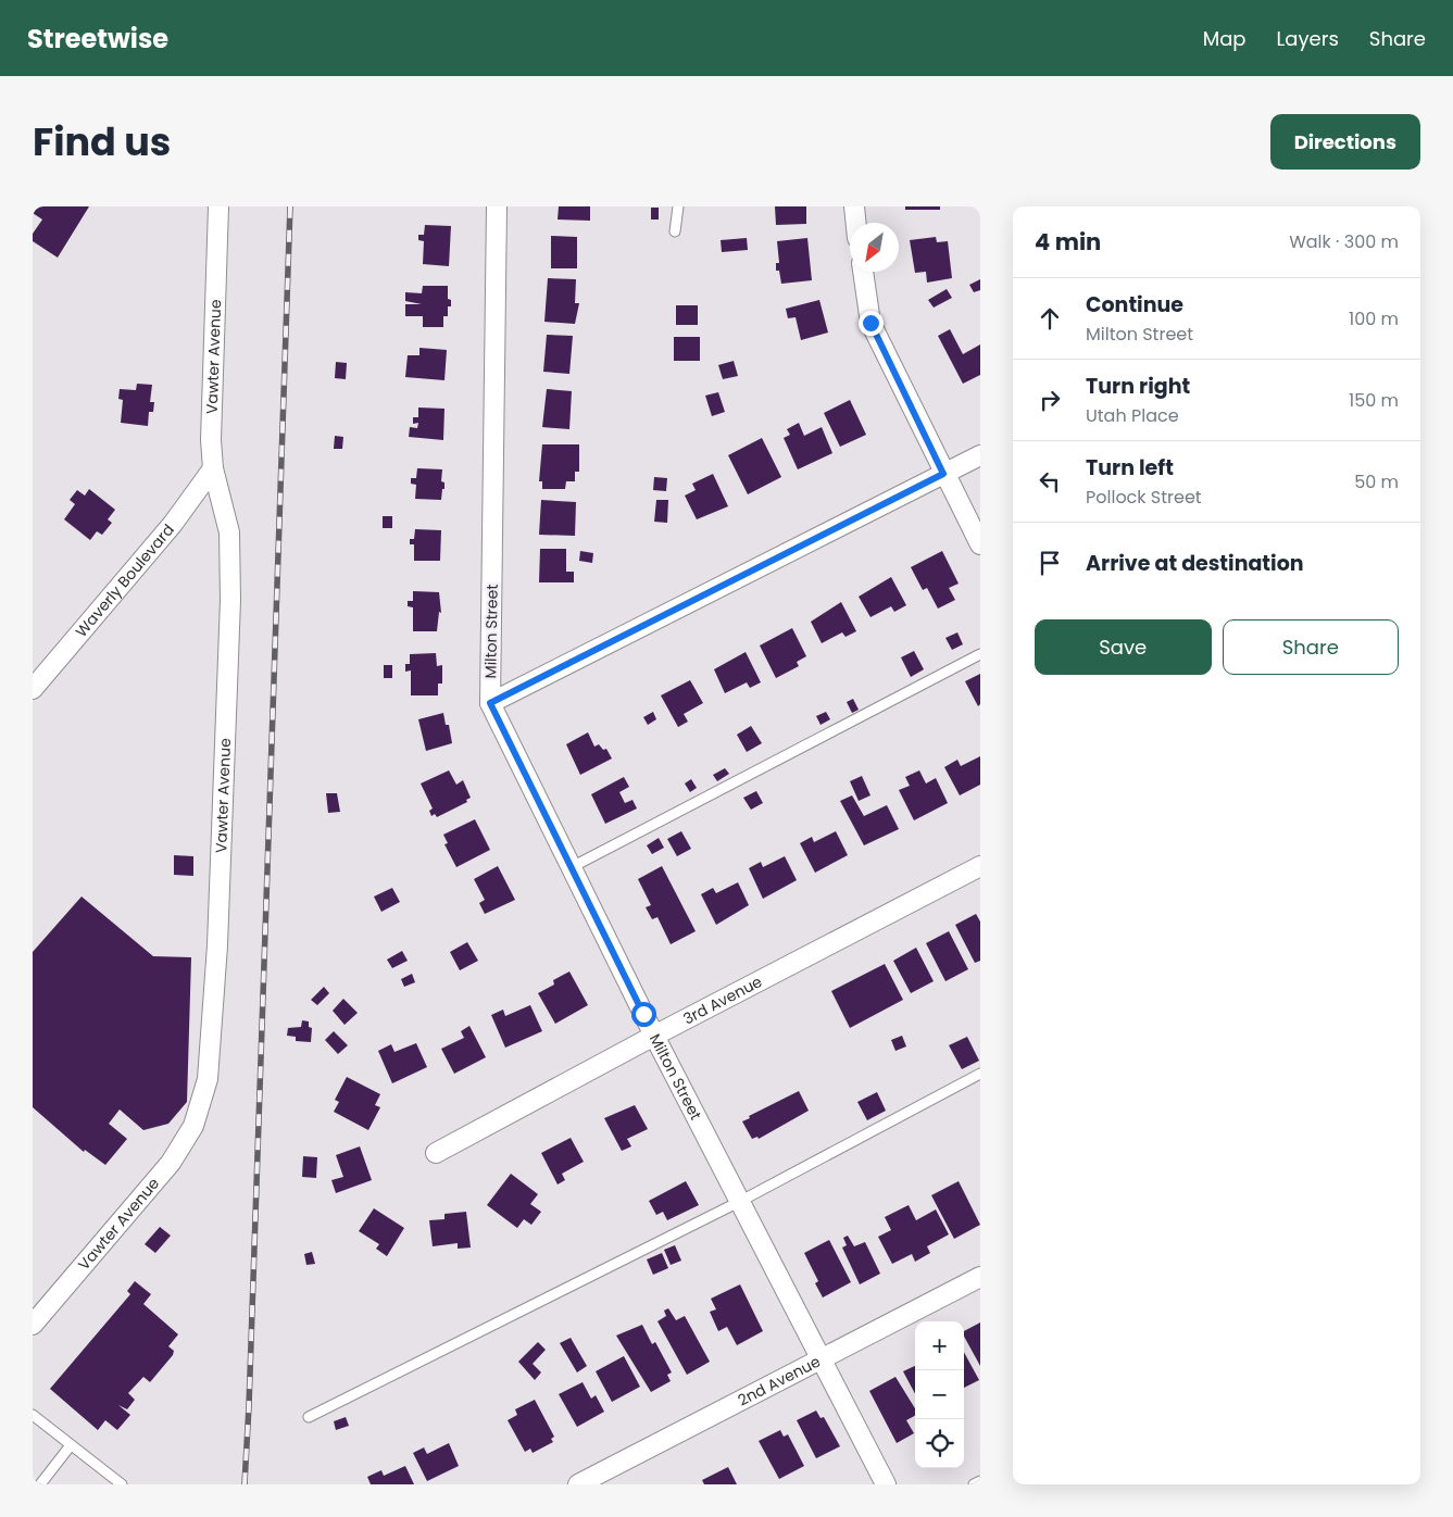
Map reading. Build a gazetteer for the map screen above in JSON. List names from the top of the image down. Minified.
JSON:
{"streets":{"street":["Vawter Avenue","Waverly Boulevard","Milton Street","3rd Avenue","2nd Avenue"]},"crossings":[["Vawter Avenue","Waverly Boulevard"],["Milton Street","3rd Avenue"],["Milton Street","2nd Avenue"]],"north":"bottom left","page":{"header":"Streetwise","nav":["Map","Layers","Share"],"title":"Find us","buttons":["Directions",["Save","Share"]],"heading":["4 min","Walk · 300 m"],"list":[["Continue","Milton Street","100 m"],["Turn right","Utah Place","150 m"],["Turn left","Pollock Street","50 m"],"Arrive at destination"],"map_buttons":["+","−"]}}
